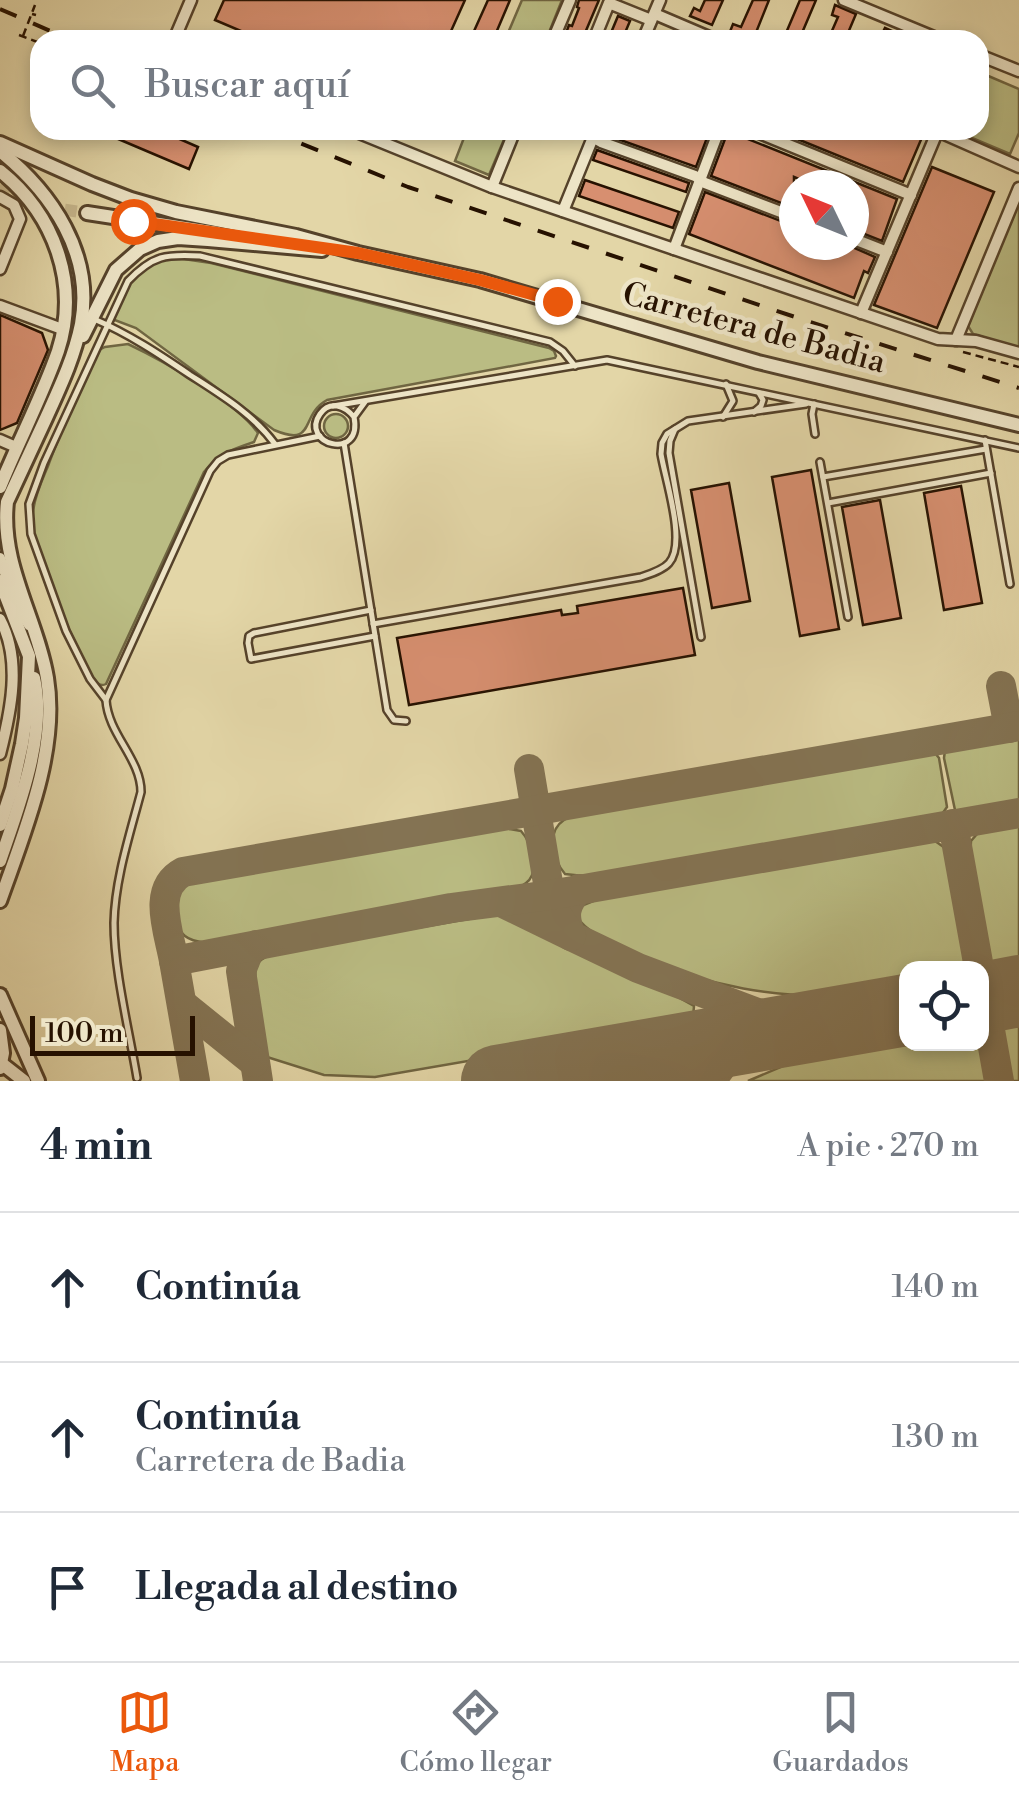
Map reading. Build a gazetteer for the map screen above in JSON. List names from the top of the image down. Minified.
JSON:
{"streets":{"street":["Carretera de Badia"]},"scale_bar":"100 m","north":"top left","page":{"search":"Buscar aquí","scale":"100 m","heading":["4 min","A pie · 270 m"],"list":[["Continúa","140 m"],["Continúa","Carretera de Badia","130 m"],"Llegada al destino"],"nav":["Mapa","Cómo llegar","Guardados"]}}
